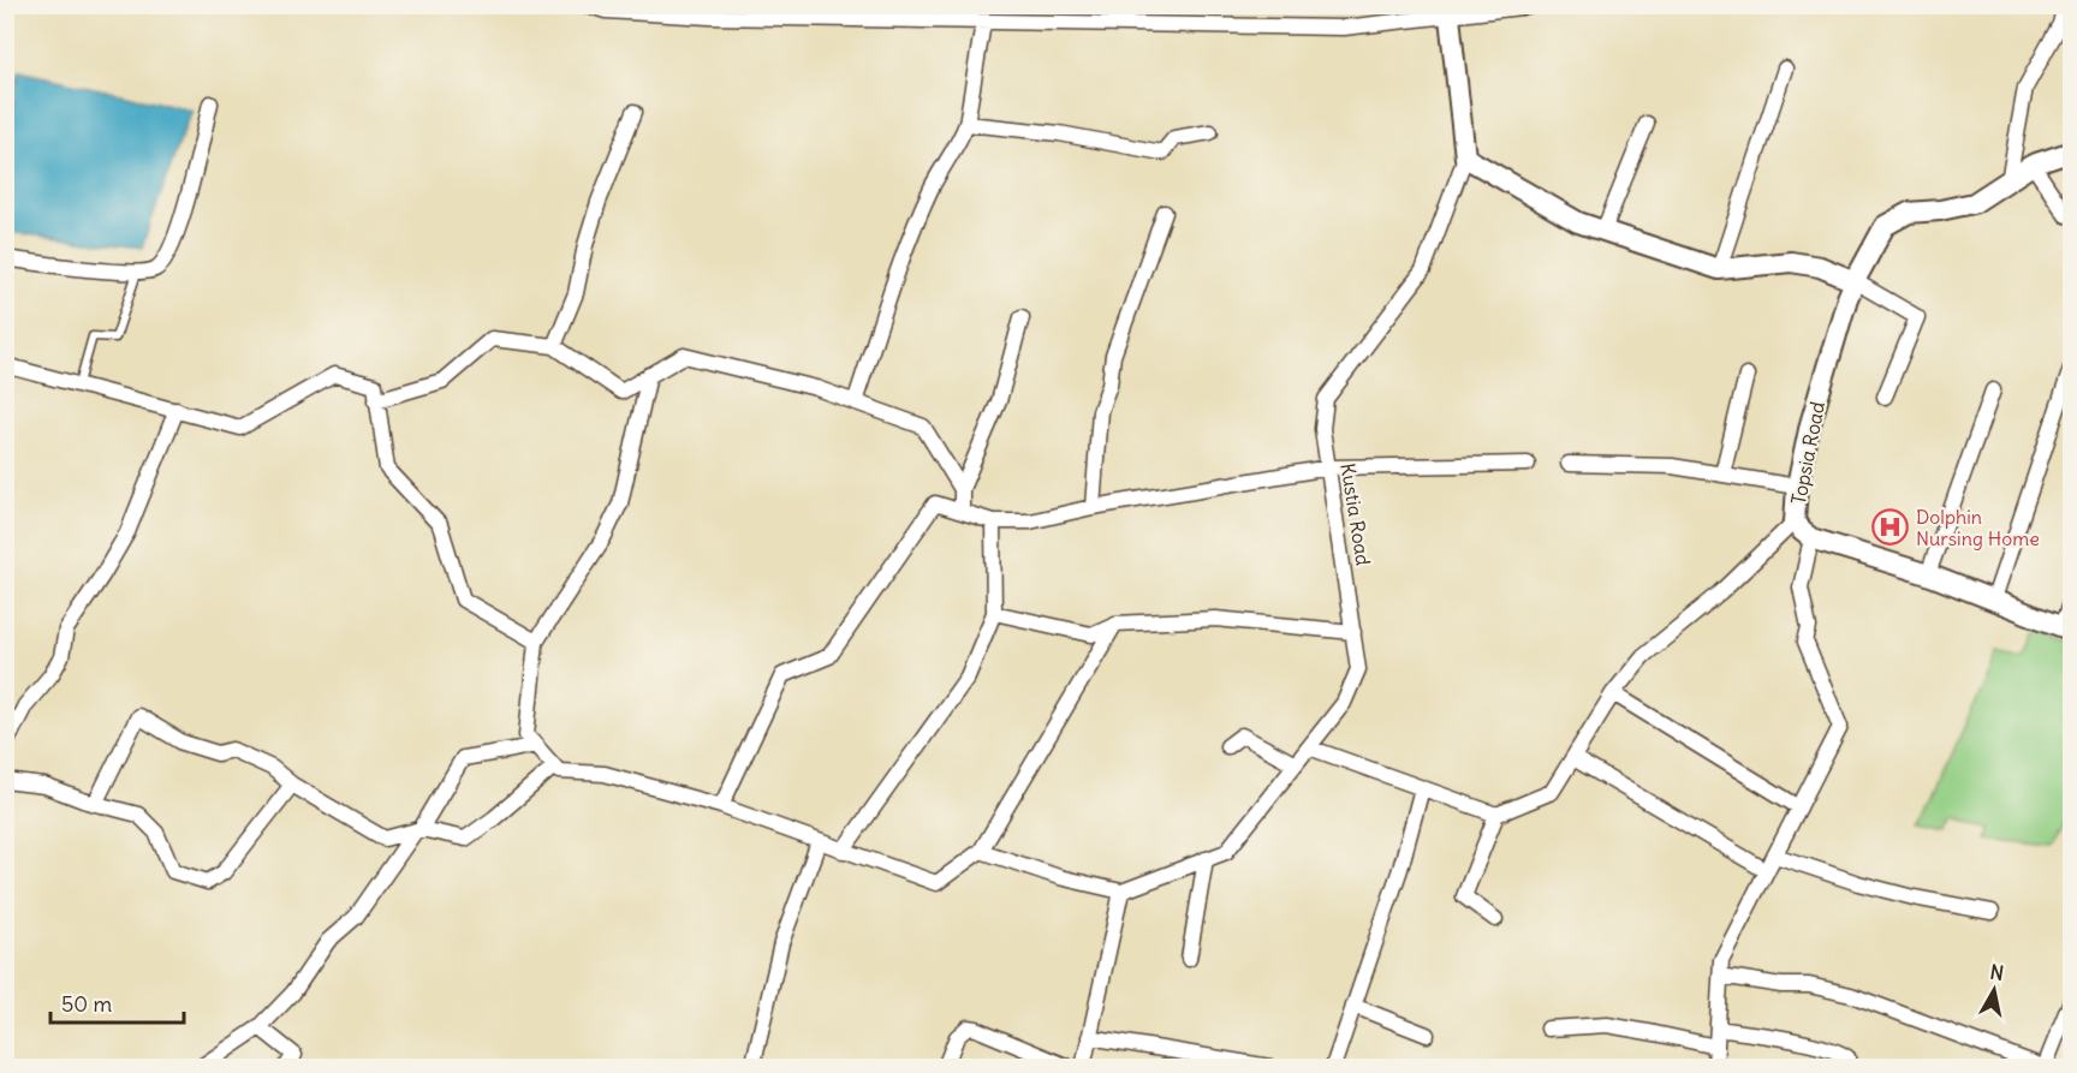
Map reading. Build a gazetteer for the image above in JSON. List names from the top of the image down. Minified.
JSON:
{"streets":{"street":["Topsia Road","Kustia Road"]},"places":{"hospital":["Dolphin Nursing Home"]},"scale_bar":"50 m","north":"top"}
